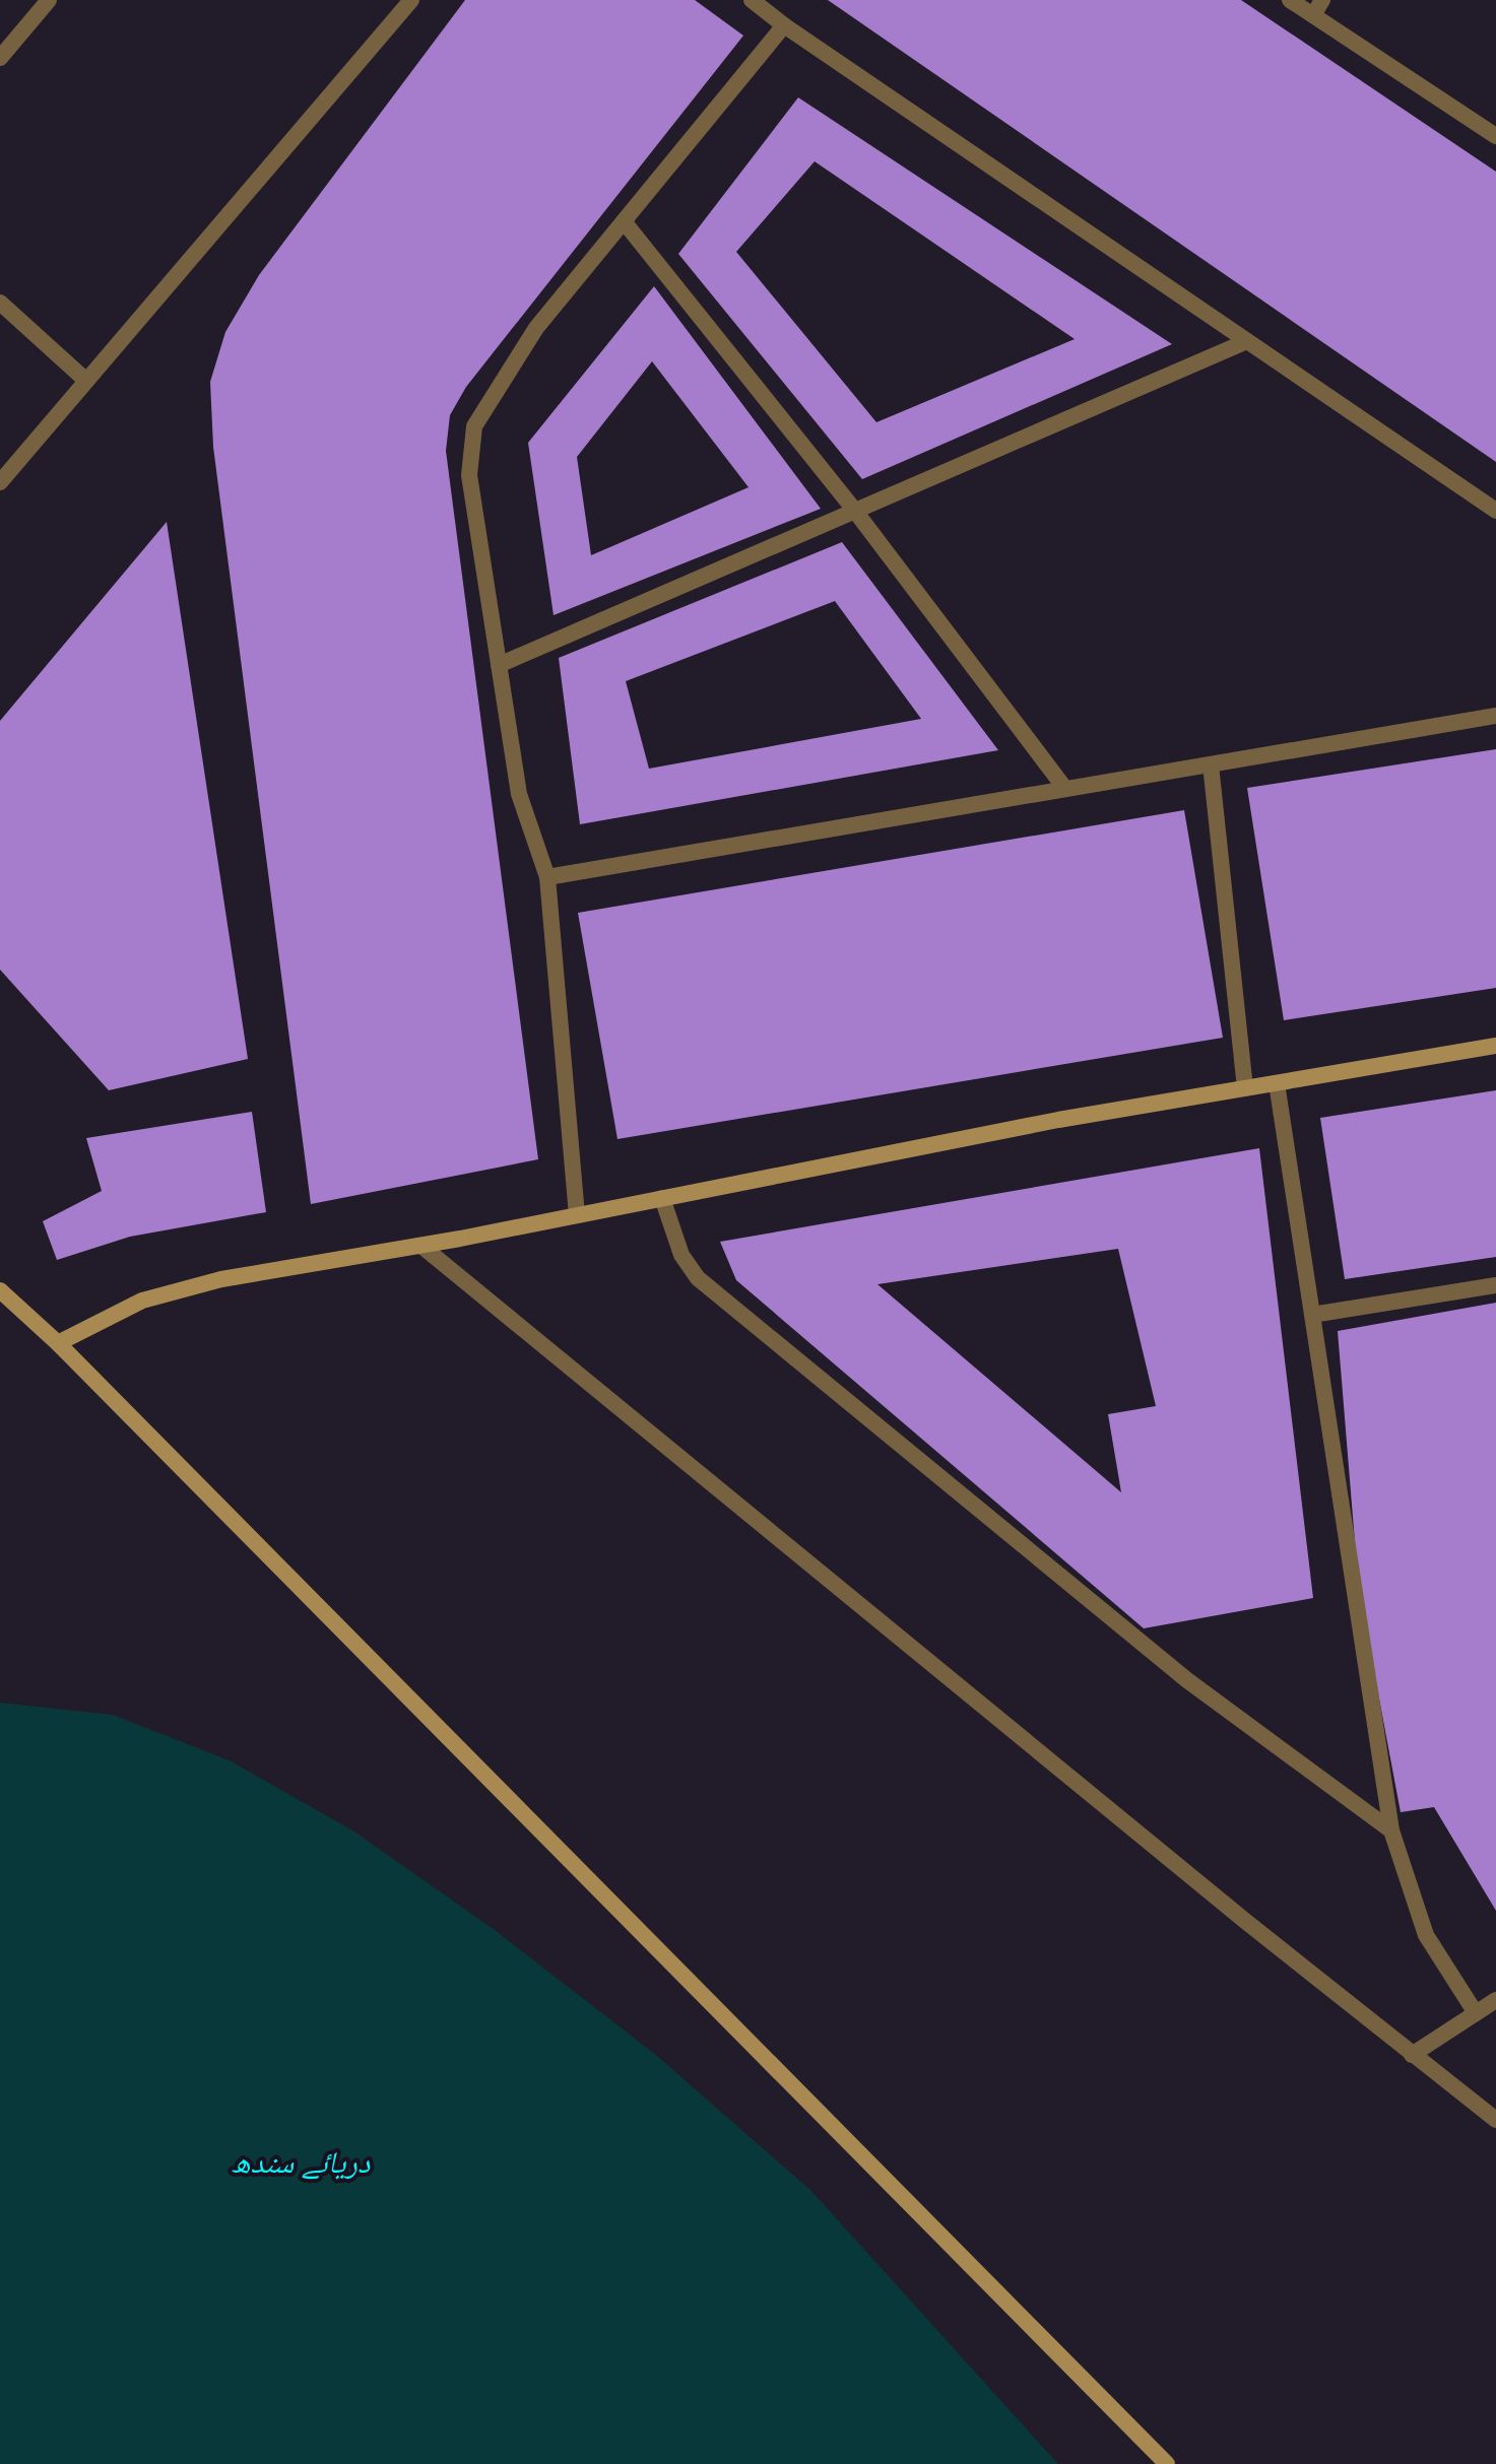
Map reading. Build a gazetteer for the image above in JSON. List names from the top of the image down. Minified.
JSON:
{"water":["دریائے سندھ"]}
